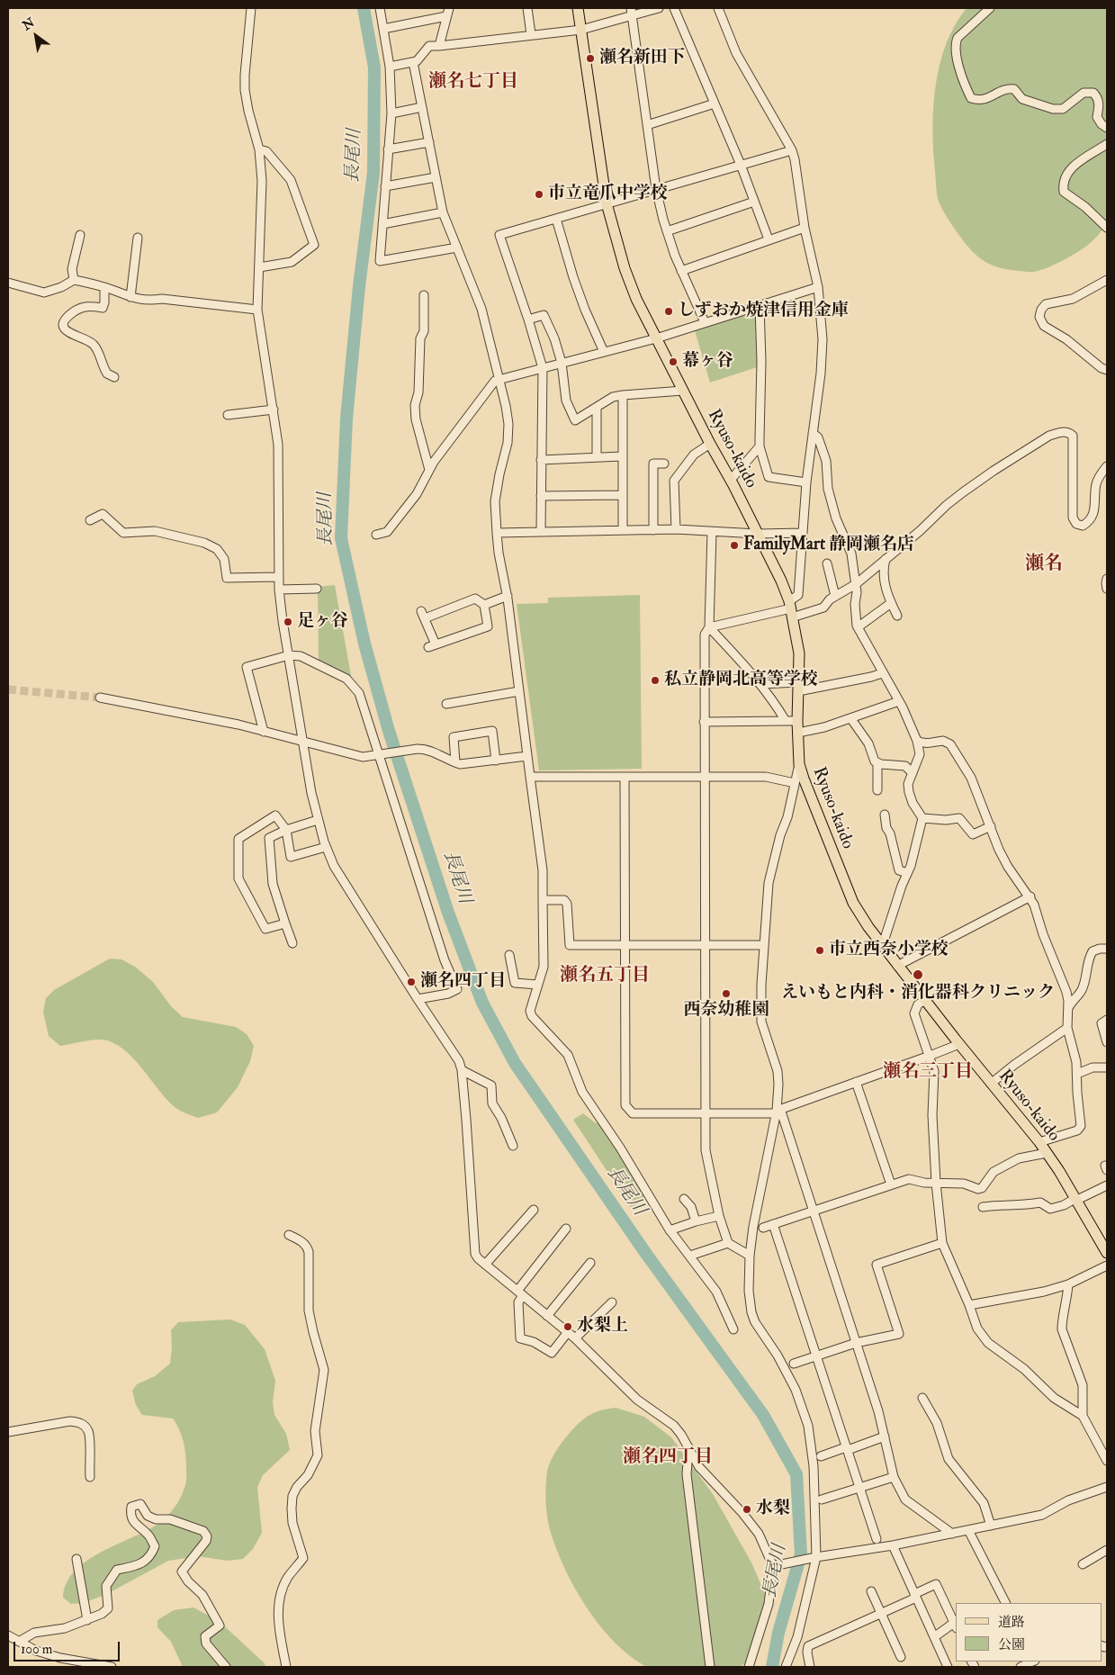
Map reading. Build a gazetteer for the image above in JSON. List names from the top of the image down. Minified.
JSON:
{"streets":{"main road":["Ryuso-kaido"]},"districts":["瀬名七丁目","瀬名","瀬名五丁目","瀬名三丁目","瀬名四丁目"],"water":["長尾川"],"places":["瀬名新田下","市立竜爪中学校","しずおか焼津信用金庫","幕ヶ谷","FamilyMart 静岡瀬名店","足ヶ谷","私立静岡北高等学校","市立西奈小学校","えいもと内科・消化器科クリニック","瀬名四丁目","西奈幼稚園","水梨上","水梨"],"legend":["道路","公園"],"scale_bar":"100 m","north":"top left"}
